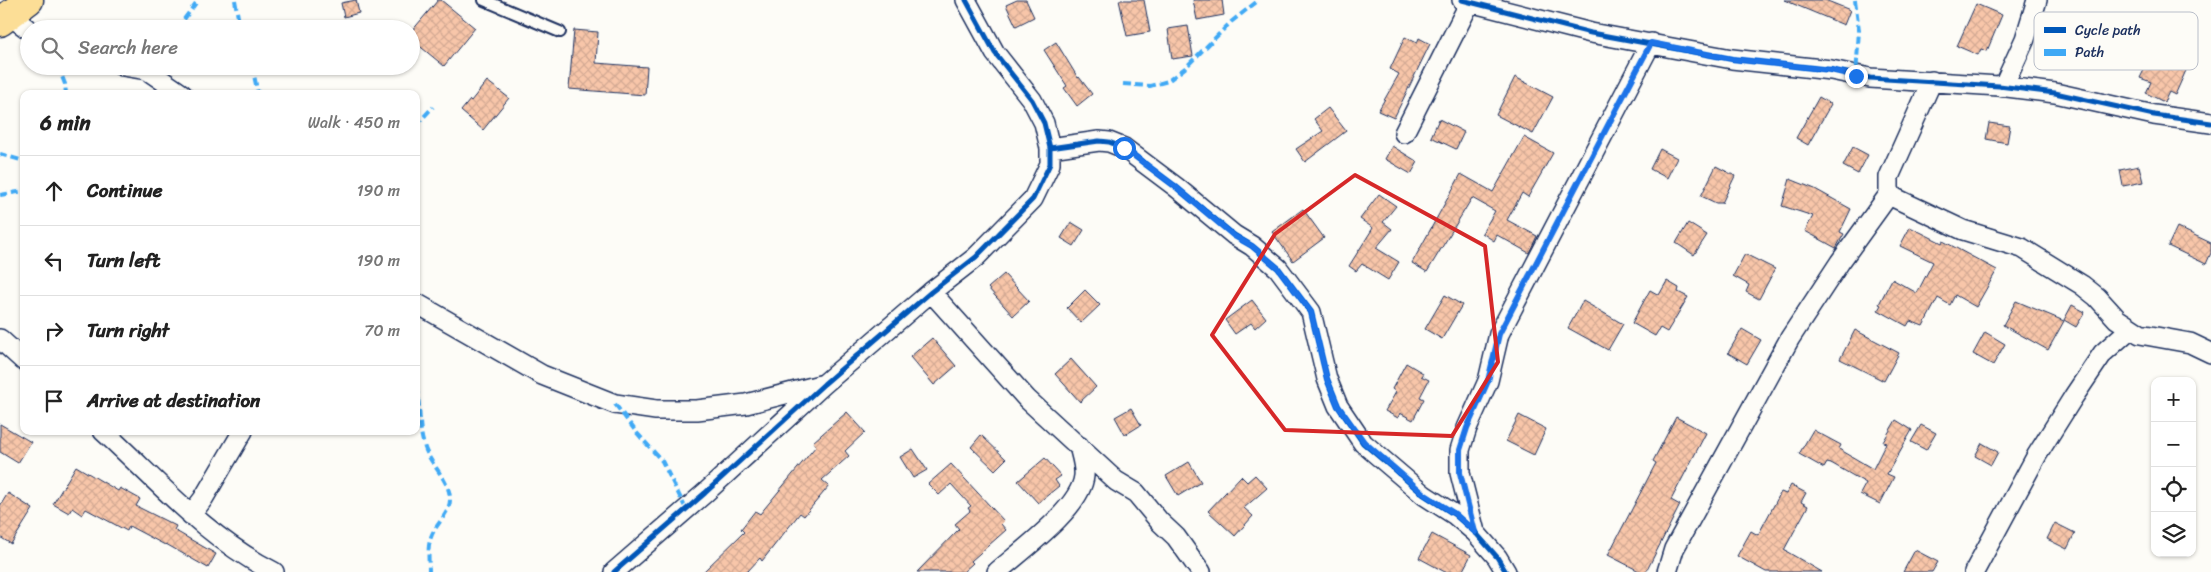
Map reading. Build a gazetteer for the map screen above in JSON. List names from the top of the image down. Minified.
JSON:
{"legend":["Cycle path","Path"],"page":{"search":"Search here","heading":["6 min","Walk · 450 m"],"list":[["Continue","190 m"],["Turn left","190 m"],["Turn right","70 m"],"Arrive at destination"],"map_buttons":["+","−"]}}
